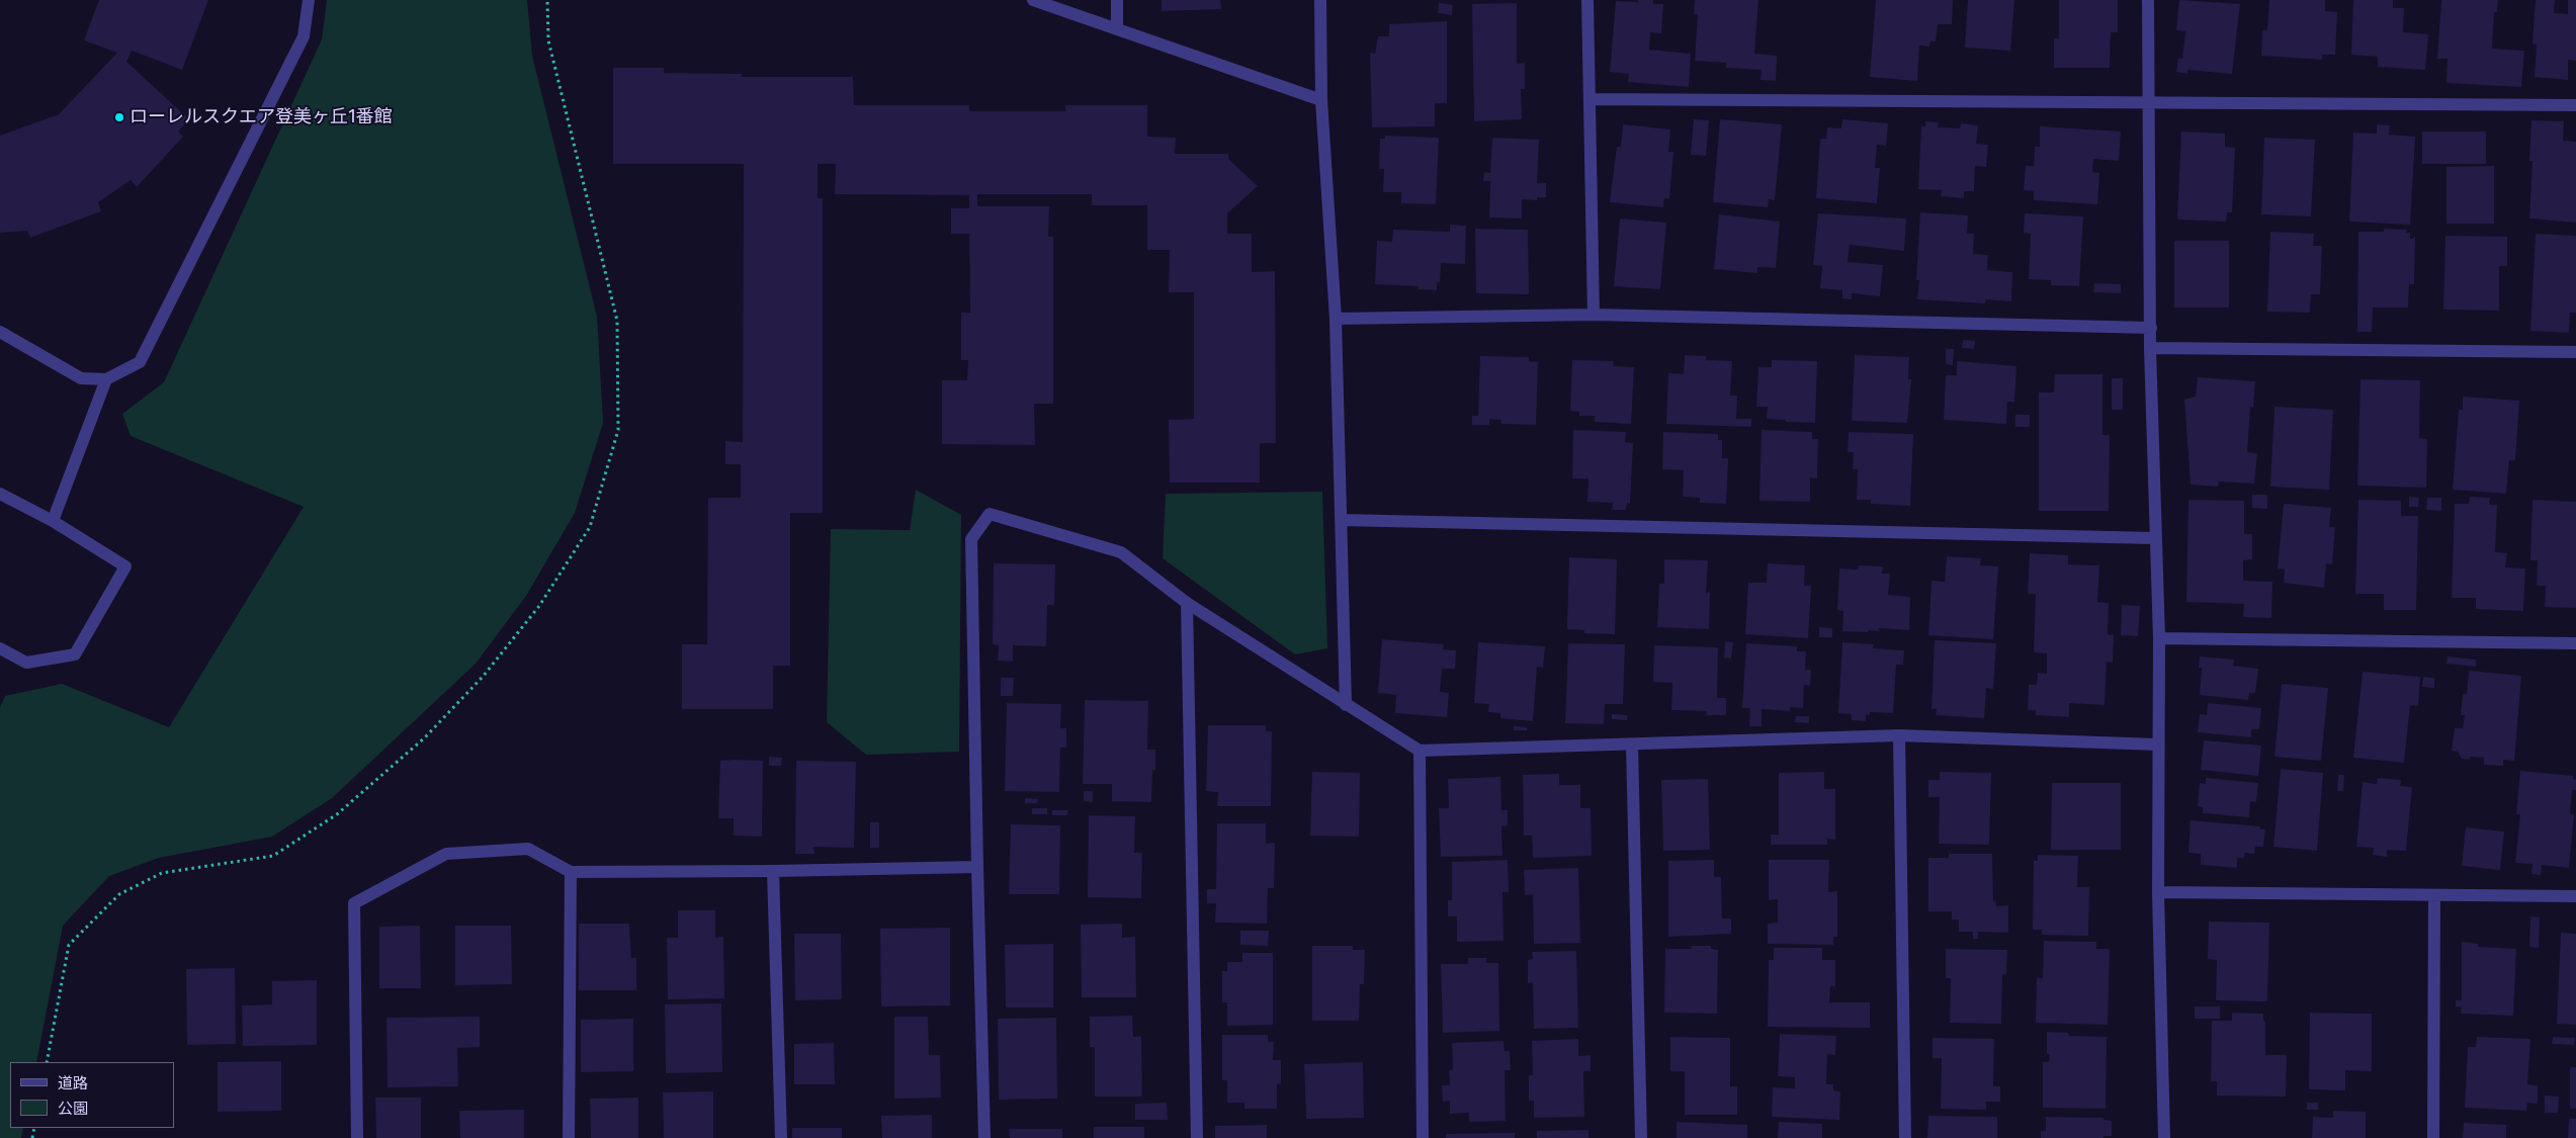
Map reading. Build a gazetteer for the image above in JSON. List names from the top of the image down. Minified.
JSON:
{"places":["ローレルスクエア登美ヶ丘1番館"],"legend":["道路","公園"]}
